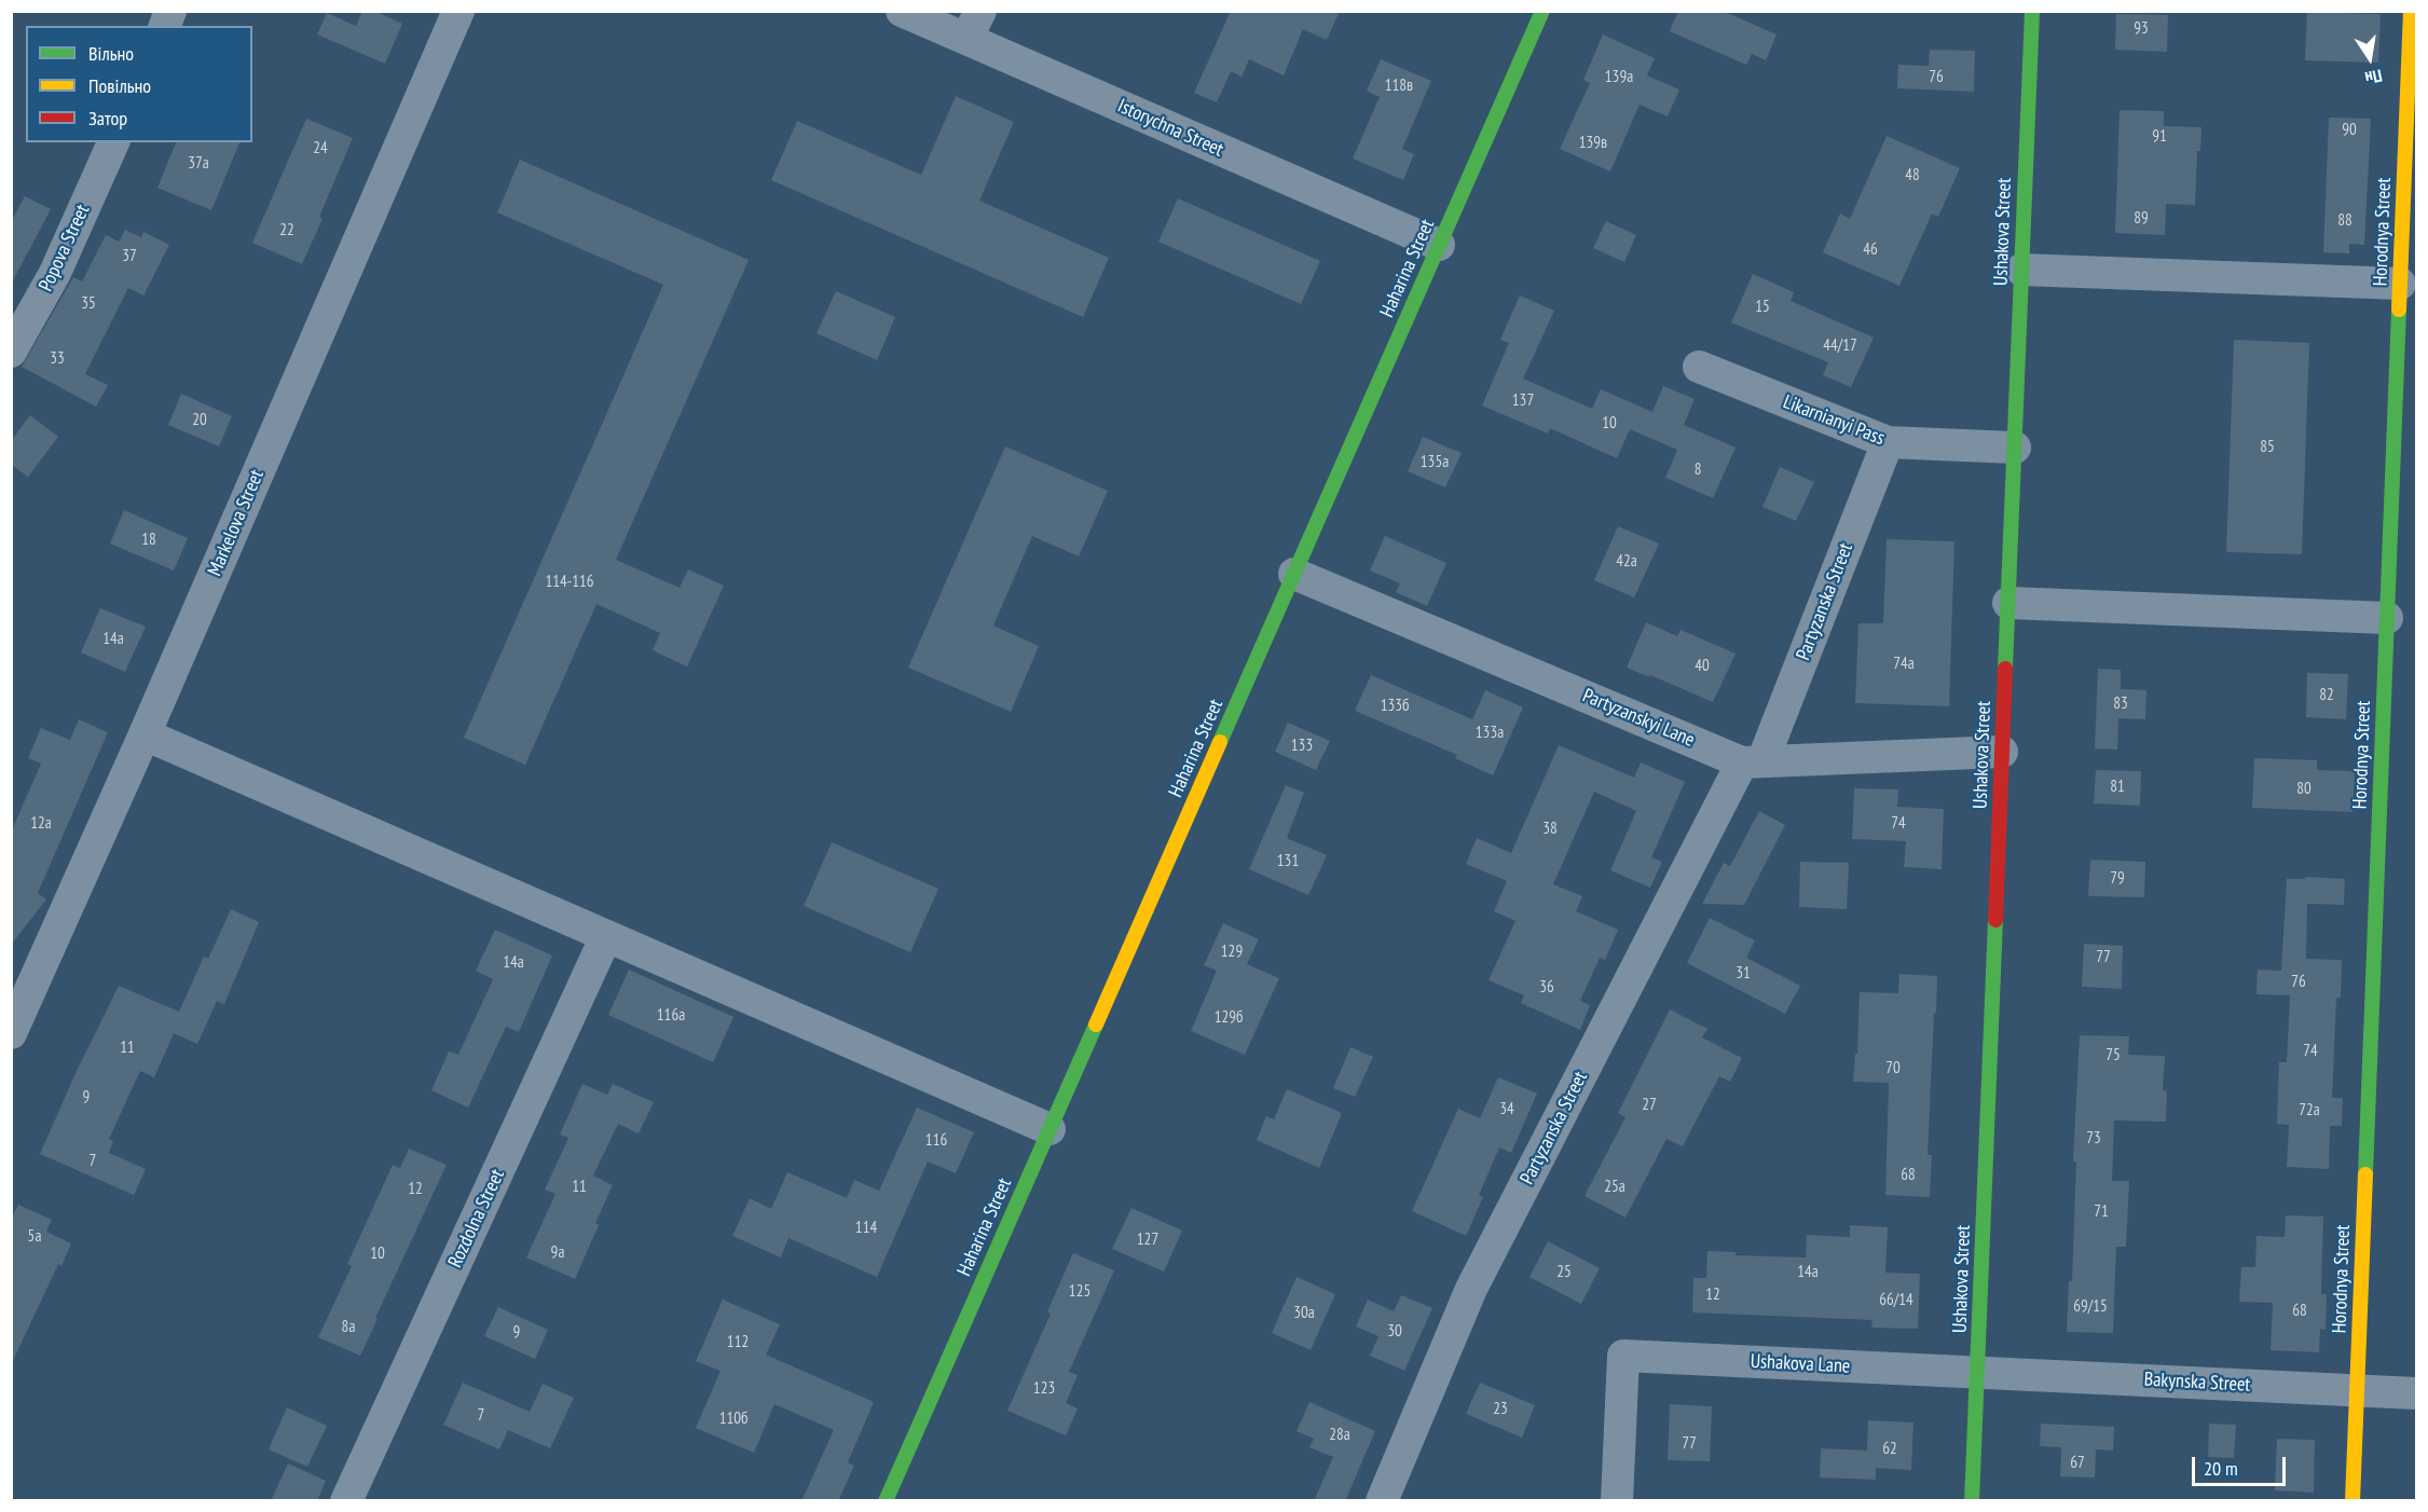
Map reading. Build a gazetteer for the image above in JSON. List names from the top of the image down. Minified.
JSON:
{"streets":{"street":["Istorychna Street","Ushakova Street","Horodnya Street","Popova Street","Haharina Street","Likarnianyi Pass","Markelova Street","Partyzanska Street","Partyzanskyi Lane","Rozdolna Street","Ushakova Lane","Bakynska Street"]},"crossings":[["Istorychna Street","Haharina Street"],["Ushakova Street","Likarnianyi Pass"],["Ushakova Street","Partyzanskyi Lane"],["Ushakova Street","Ushakova Lane"],["Ushakova Street","Bakynska Street"],["Horodnya Street","Bakynska Street"],["Haharina Street","Partyzanskyi Lane"],["Likarnianyi Pass","Partyzanska Street"],["Partyzanska Street","Partyzanskyi Lane"],["Ushakova Lane","Bakynska Street"]],"house_numbers":["93","139а","76","118в","90","91","139в","24","37а","48","89","88","22","46","37","35","15","44/17","33","137","20","10","85","135а","8","18","42а","114-116","14а","74а","40","82","83","133б","133а","133","81","80","12а","74","38","131","79","129","77","14а","31","76","36","116а","129б","11","74","75","70","9","27","34","72а","73","116","7","68","11","25а","12","71","114","5а","127","9а","10","25","14а","125","12","66/14","69/15","68","30а","8а","30","9","112","123","23","7","110б","28а","77","62","67"],"legend":["Вільно","Повільно","Затор"],"scale_bar":"20 m","north":"bottom"}
